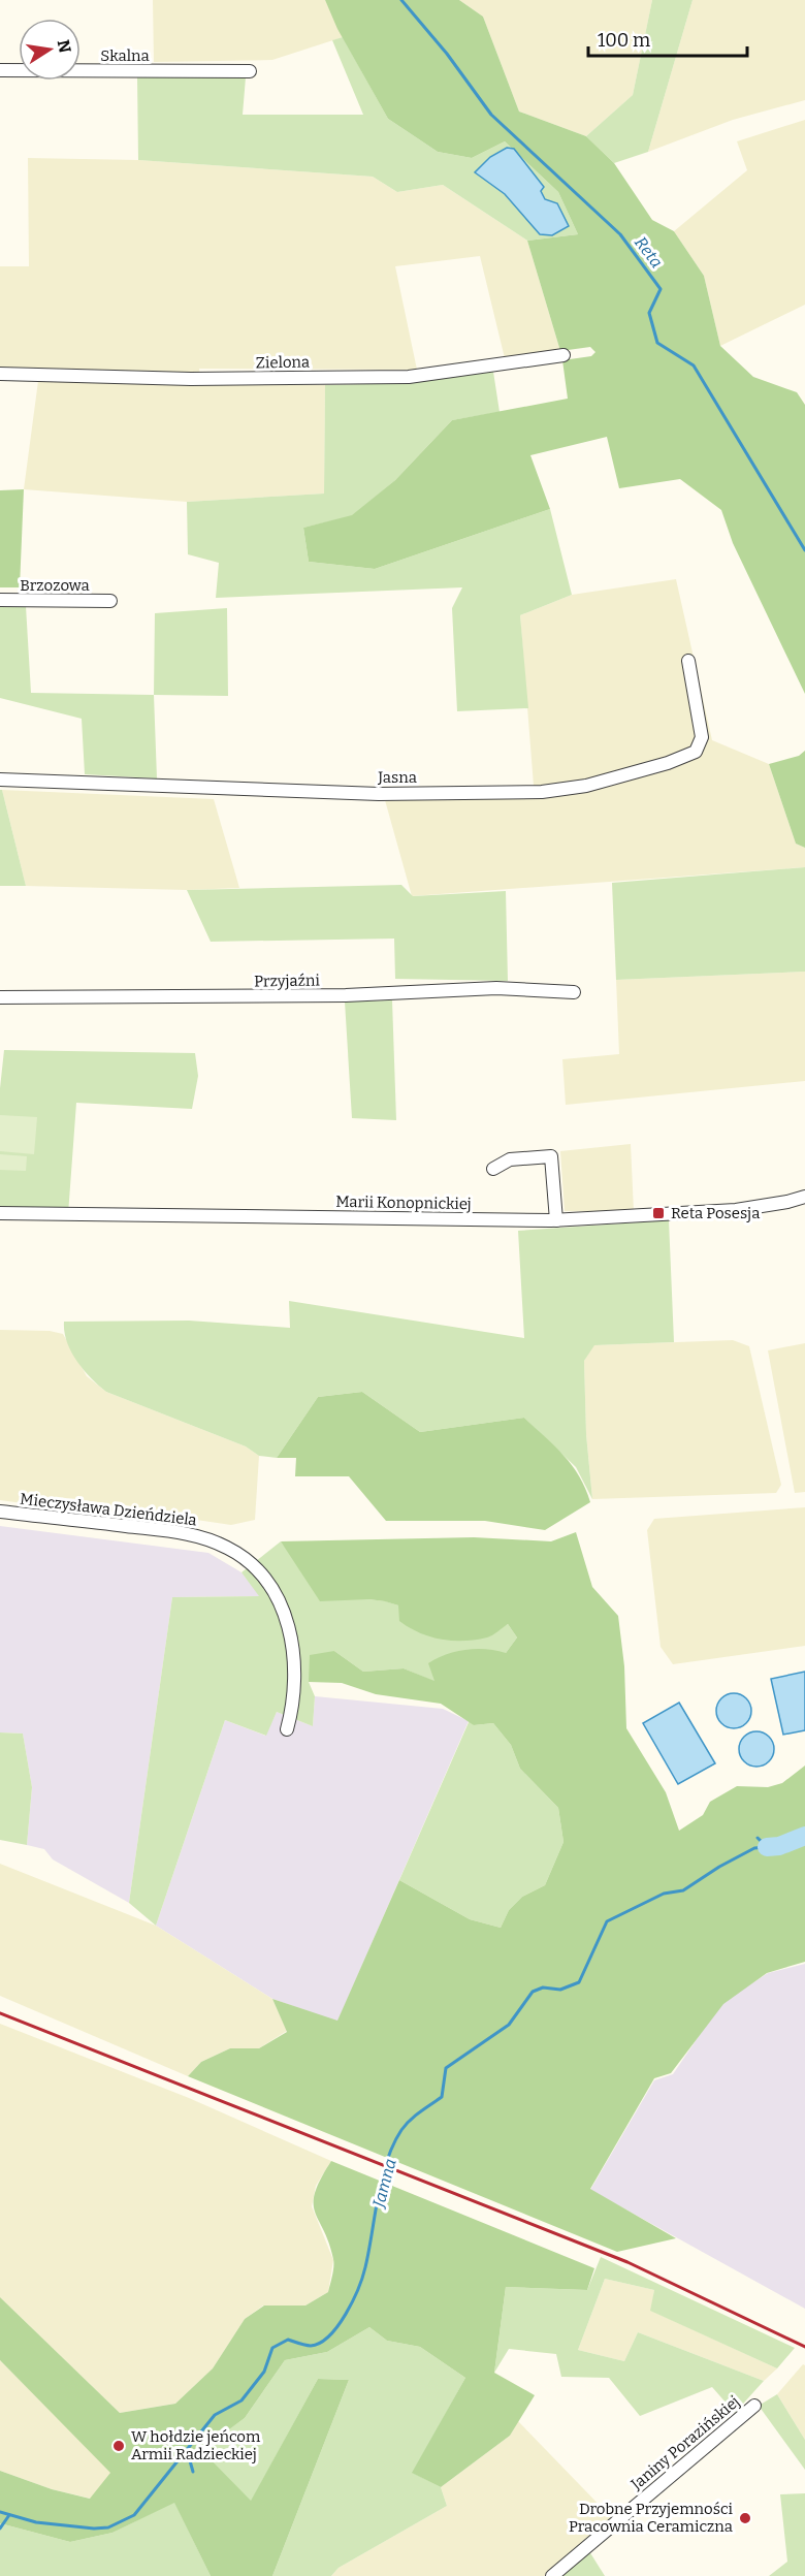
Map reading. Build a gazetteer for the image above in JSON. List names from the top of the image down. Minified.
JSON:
{"streets":{"street":["Skalna","Zielona","Brzozowa","Jasna","Przyjaźni","Marii Konopnickiej","Mieczysława Dzieńdziela","Janiny Porazińskiej"]},"water":["Reta","Jamna"],"places":{"transit":["Reta Posesja"],"other":["W hołdzie jeńcom Armii Radzieckiej","Drobne Przyjemności Pracownia Ceramiczna"]},"scale_bar":"100 m","north":"right"}
